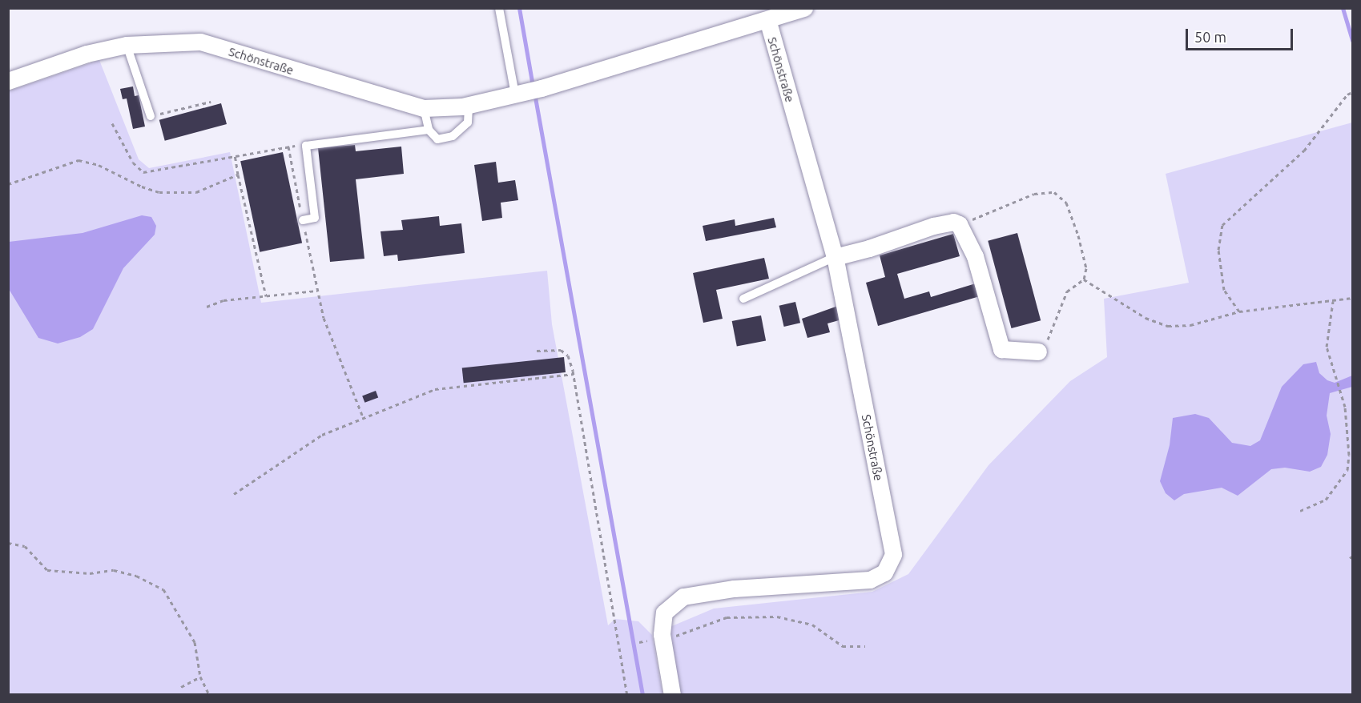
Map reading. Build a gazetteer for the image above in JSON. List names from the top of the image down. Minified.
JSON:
{"streets":{"street":["Schönstraße"]},"scale_bar":"50 m"}
